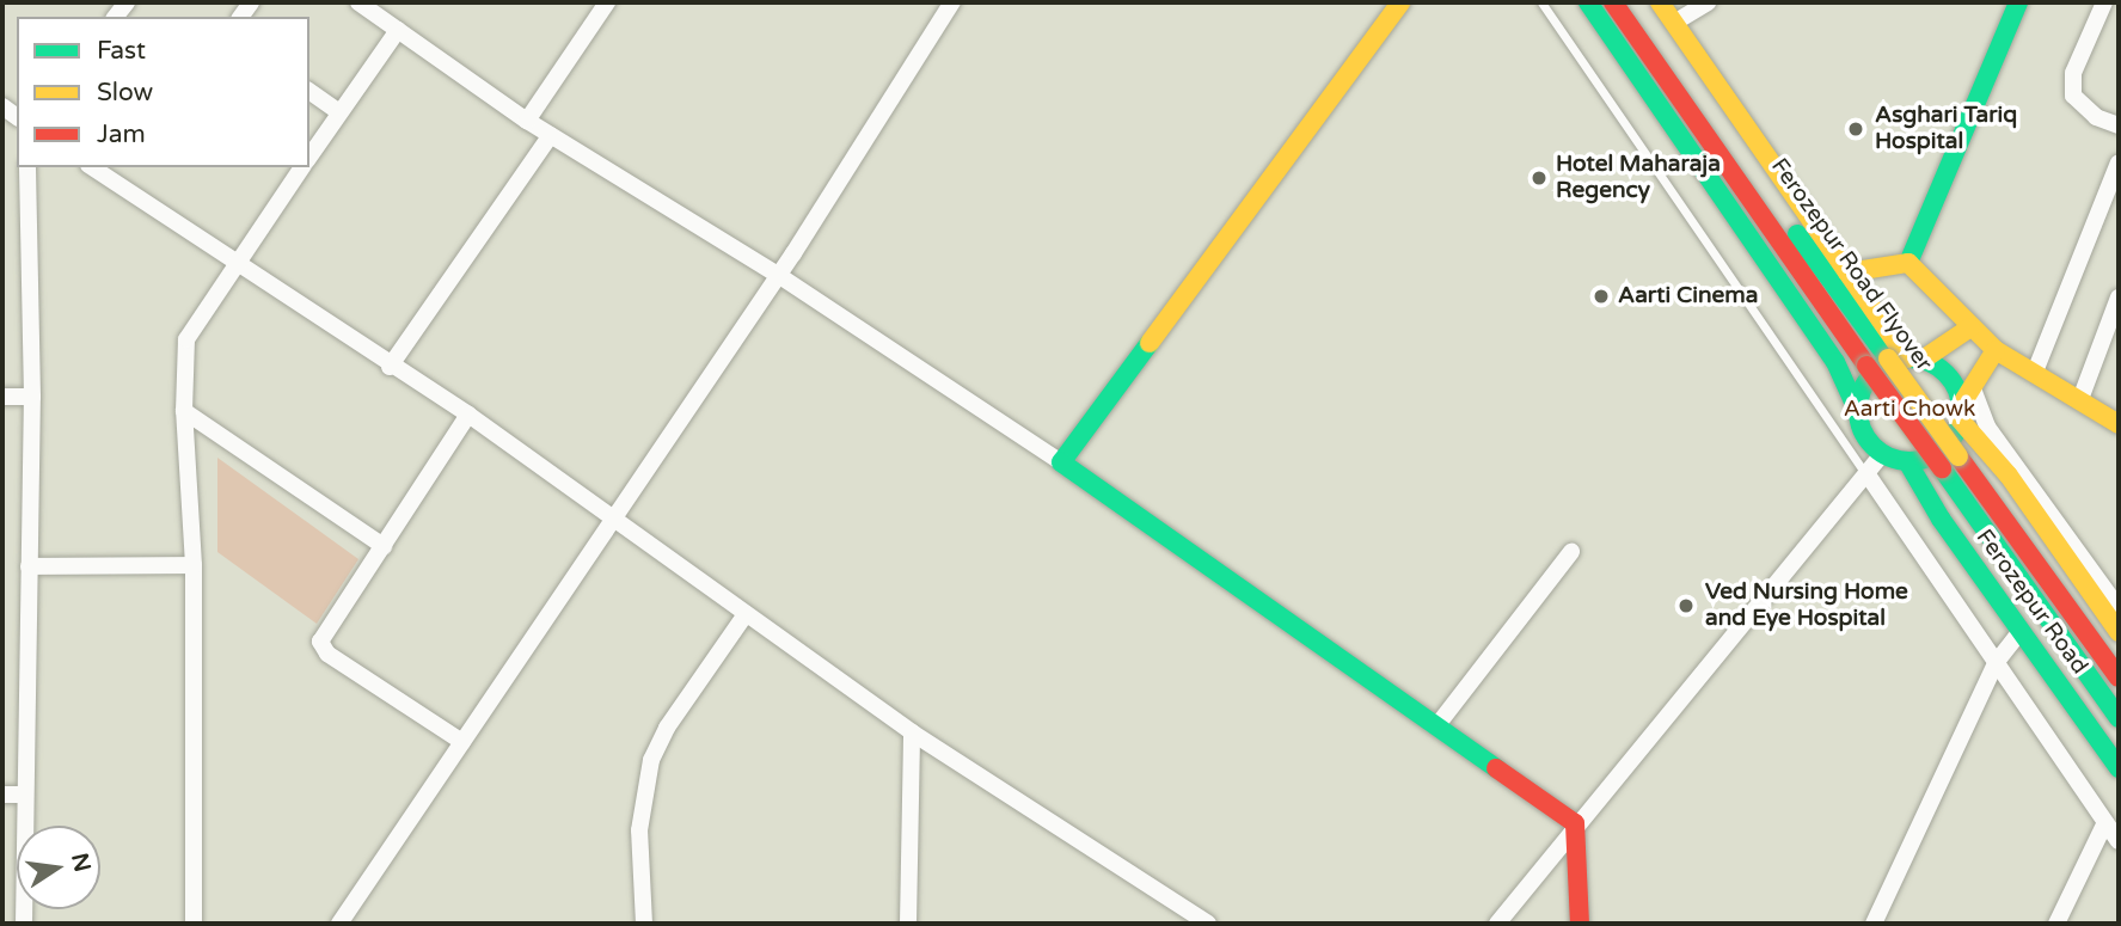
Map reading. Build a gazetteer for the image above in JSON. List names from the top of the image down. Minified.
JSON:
{"streets":{"main road":["Ferozepur Road Flyover","Ferozepur Road"]},"crossings":[["Ferozepur Road Flyover","Ferozepur Road"]],"parks":["Aarti Chowk"],"places":["Asghari Tariq Hospital","Hotel Maharaja Regency","Aarti Cinema","Ved Nursing Home and Eye Hospital"],"legend":["Fast","Slow","Jam"],"north":"right"}
